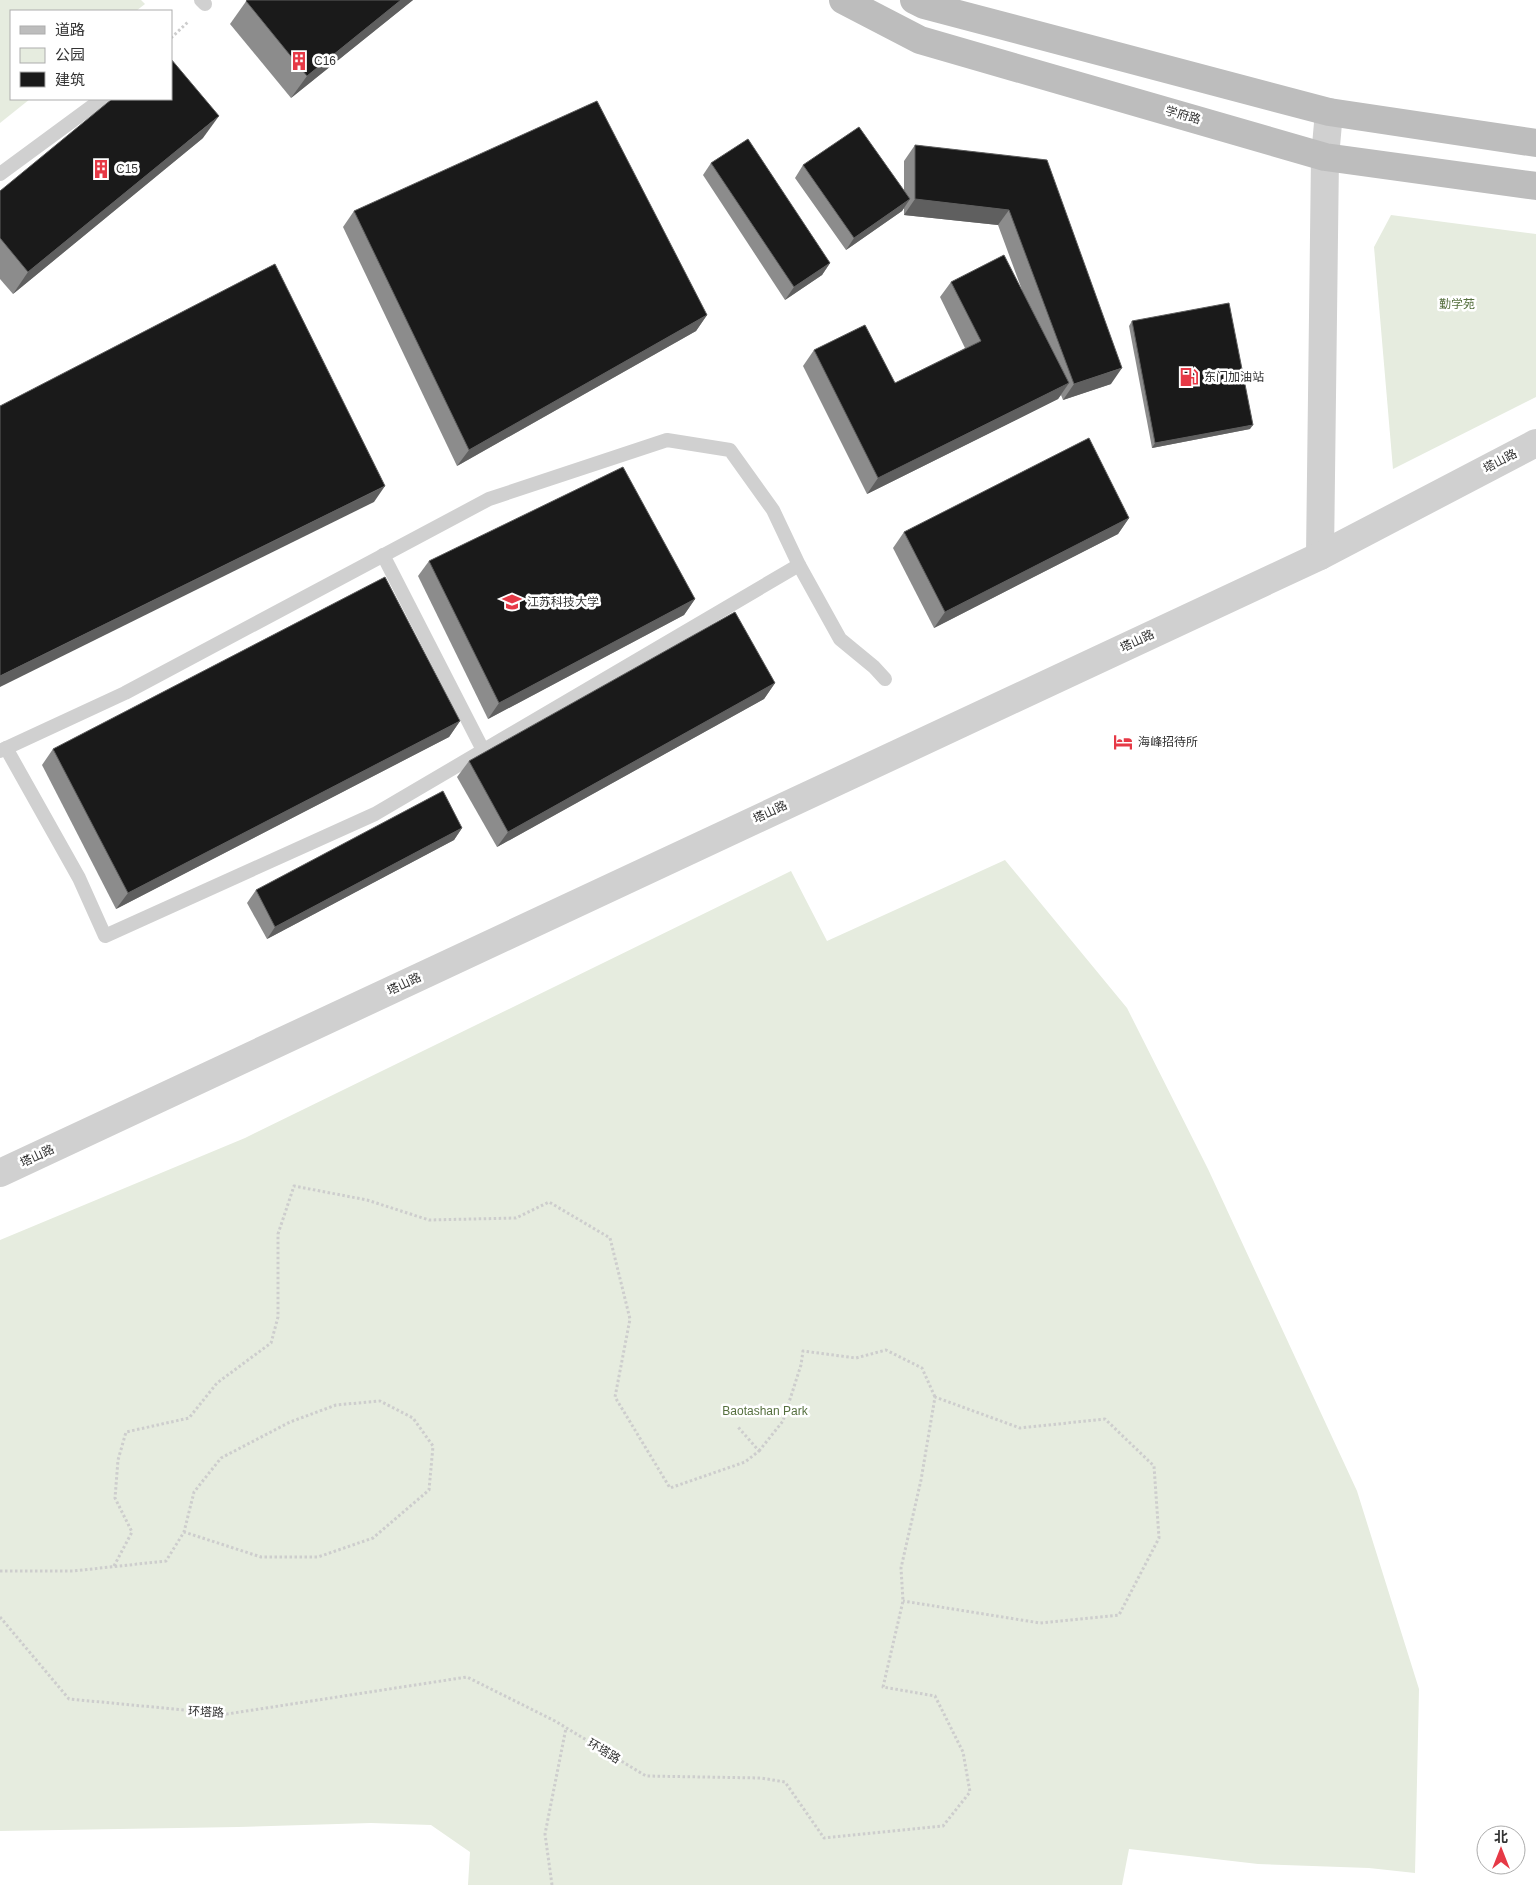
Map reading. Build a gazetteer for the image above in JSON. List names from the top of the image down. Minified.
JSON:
{"streets":{"main road":["学府路"],"street":["塔山路"],"path":["环塔路"]},"parks":["勤学苑","Baotashan Park"],"places":{"building":["C16","C15"],"fuel station":["东门加油站"],"school or university":["江苏科技大学"],"hotel":["海峰招待所"]},"legend":["道路","公园","建筑"],"north":"top"}
